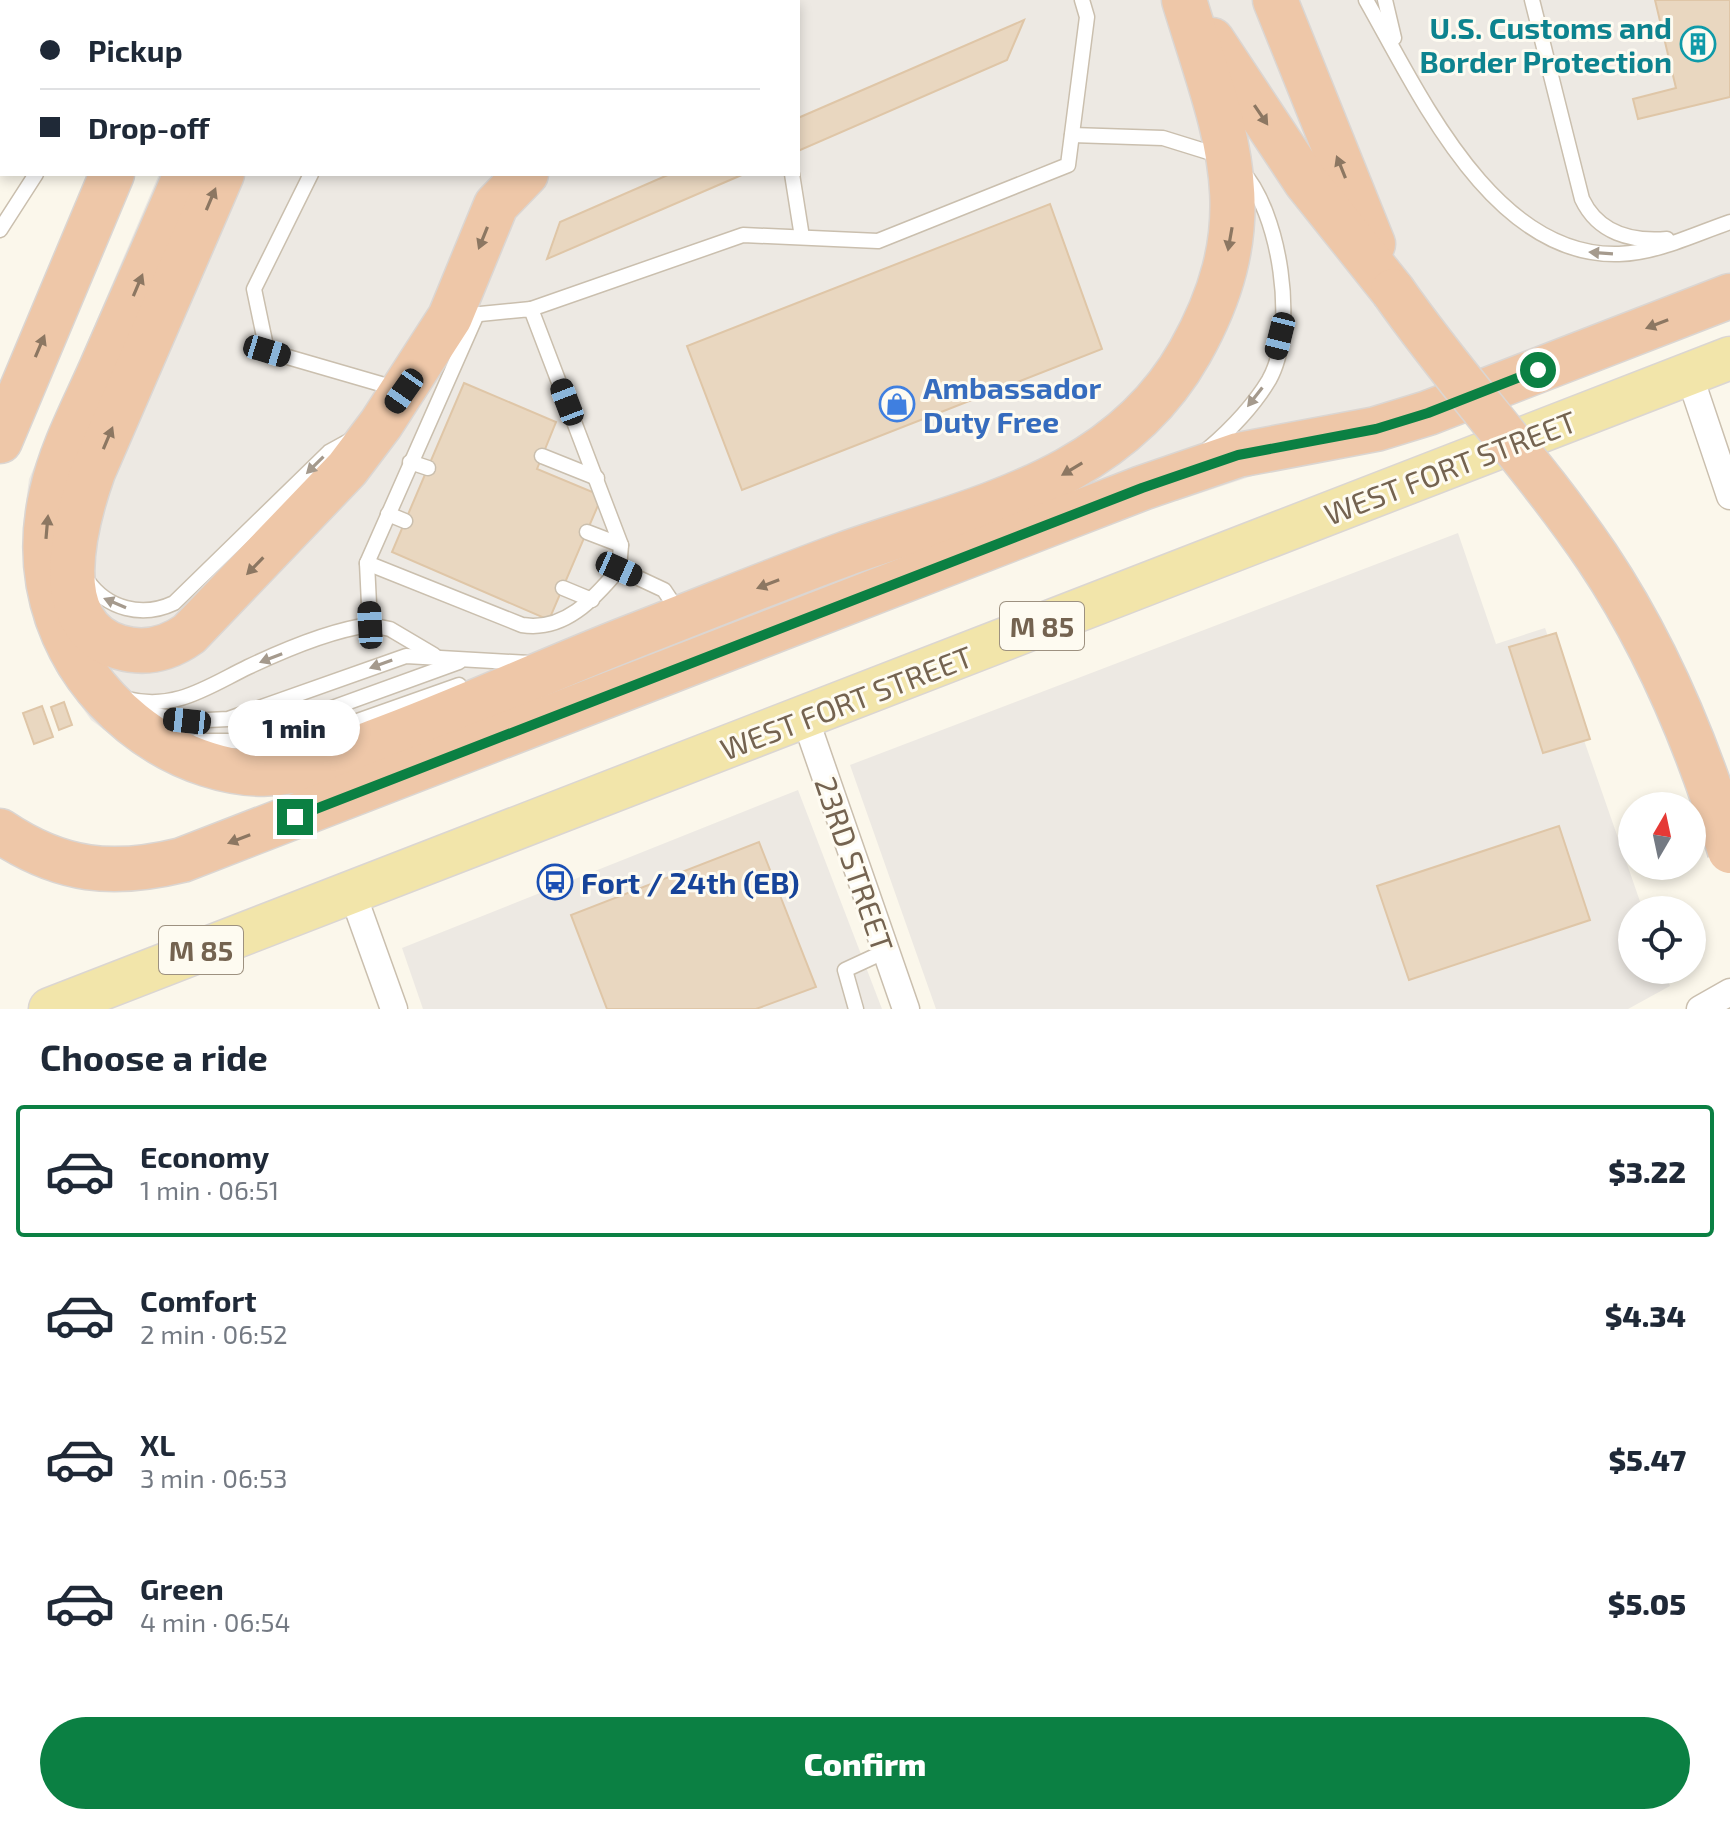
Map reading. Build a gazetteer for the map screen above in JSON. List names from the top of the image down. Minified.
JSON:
{"streets":{"main road":["WEST FORT STREET","M 85"],"street":["23RD STREET"]},"crossings":[["WEST FORT STREET","23RD STREET"]],"places":{"building":["U.S. Customs and Border Protection"],"shop":["Ambassador Duty Free"],"bus stop":["Fort / 24th (EB)"]},"north":"top","page":{"banner":["Pickup","Drop-off"],"bubble":"1 min","heading":"Choose a ride","list":[{"name":"Economy","note":"1 min · 06:51","value":"$3.22"},{"name":"Comfort","note":"2 min · 06:52","value":"$4.34"},{"name":"XL","note":"3 min · 06:53","value":"$5.47"},{"name":"Green","note":"4 min · 06:54","value":"$5.05"}],"buttons":"Confirm"}}
